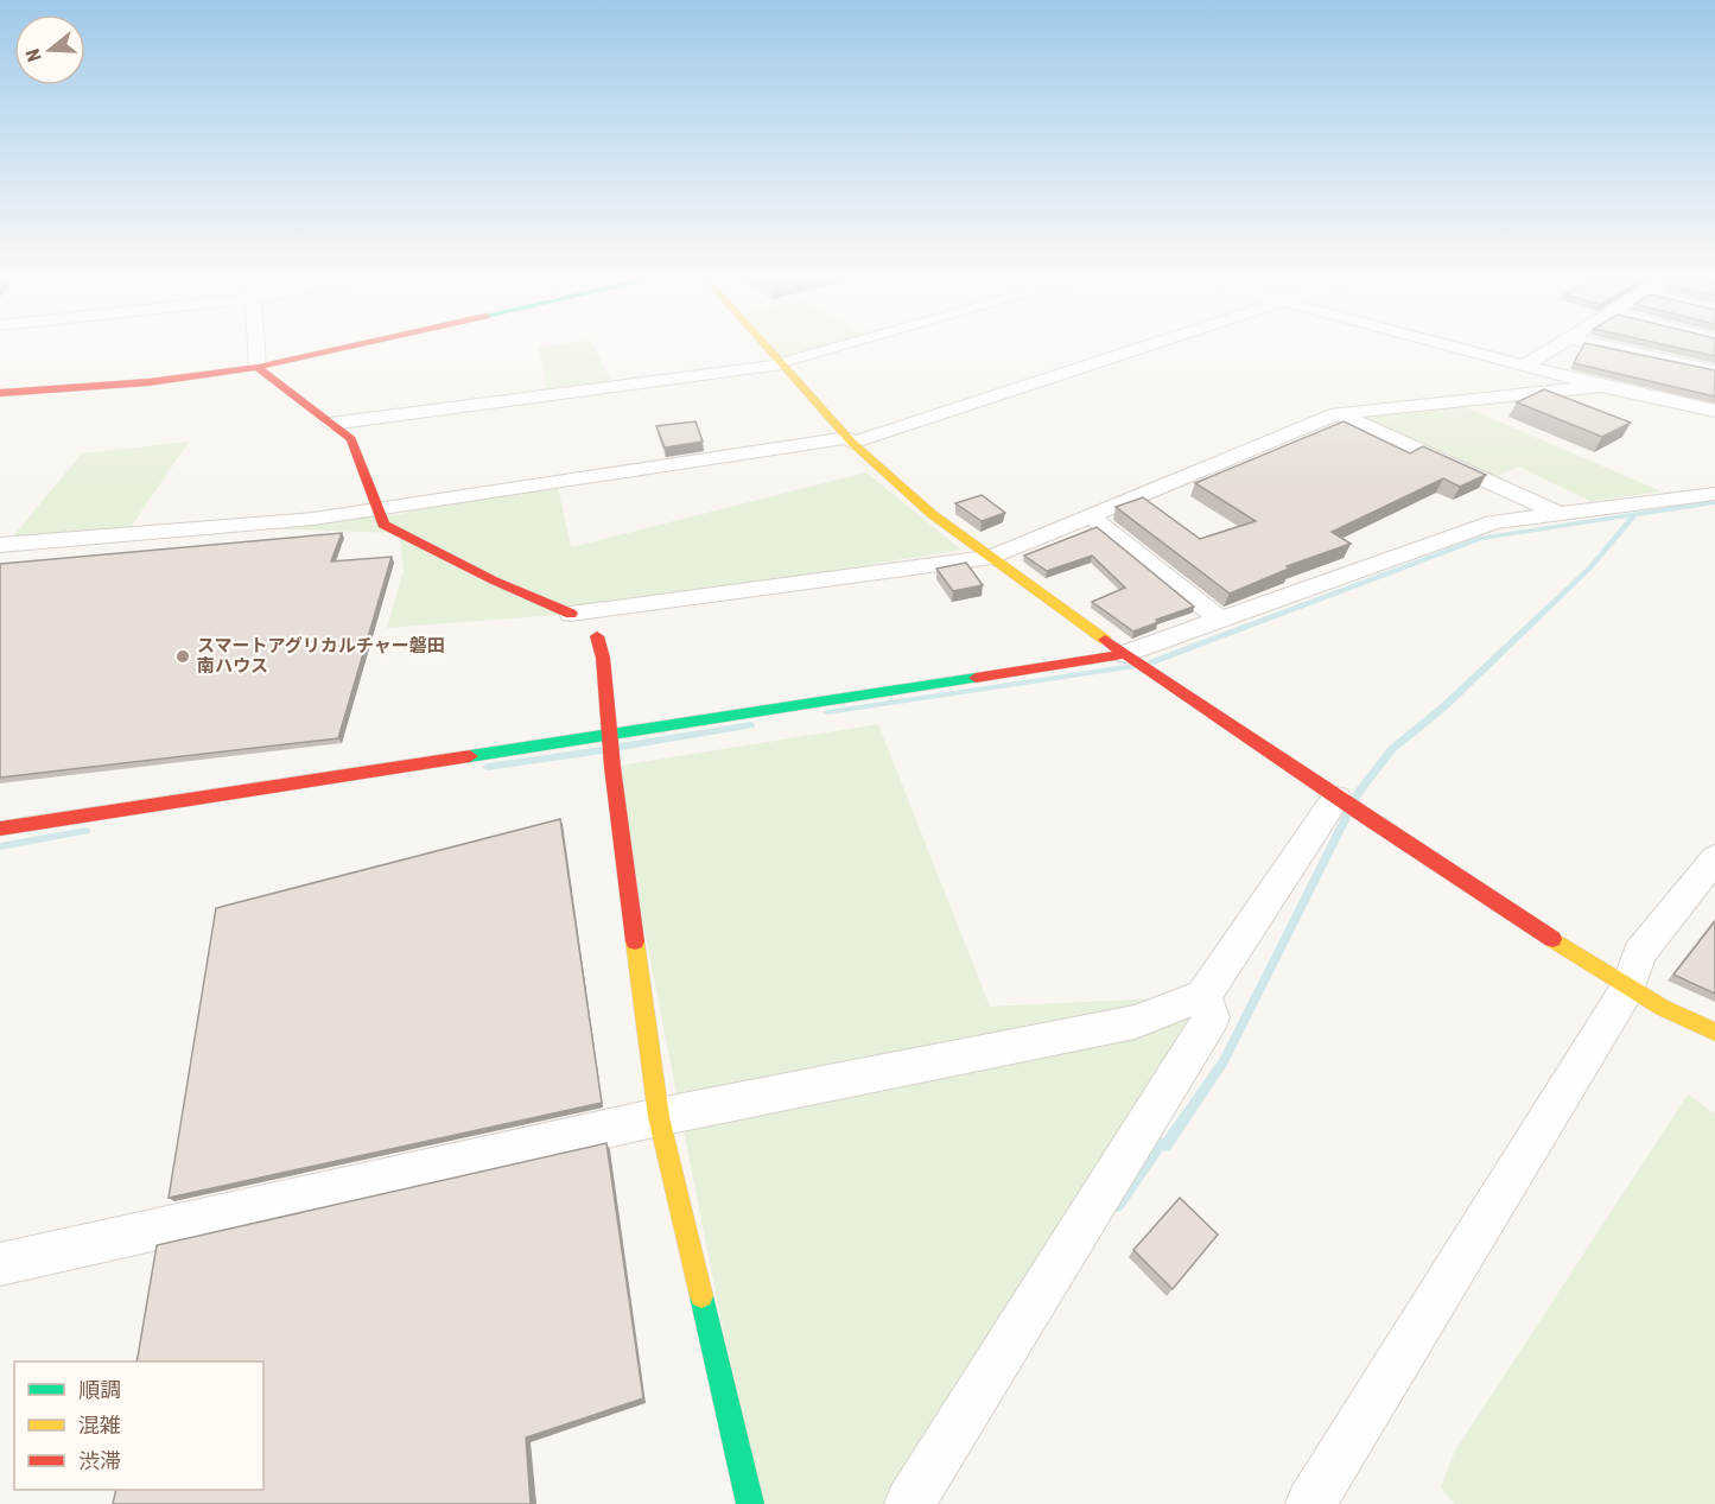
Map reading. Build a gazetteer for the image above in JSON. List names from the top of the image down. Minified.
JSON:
{"places":["スマートアグリカルチャー磐田 南ハウス"],"legend":["順調","混雑","渋滞"],"north":"left"}
